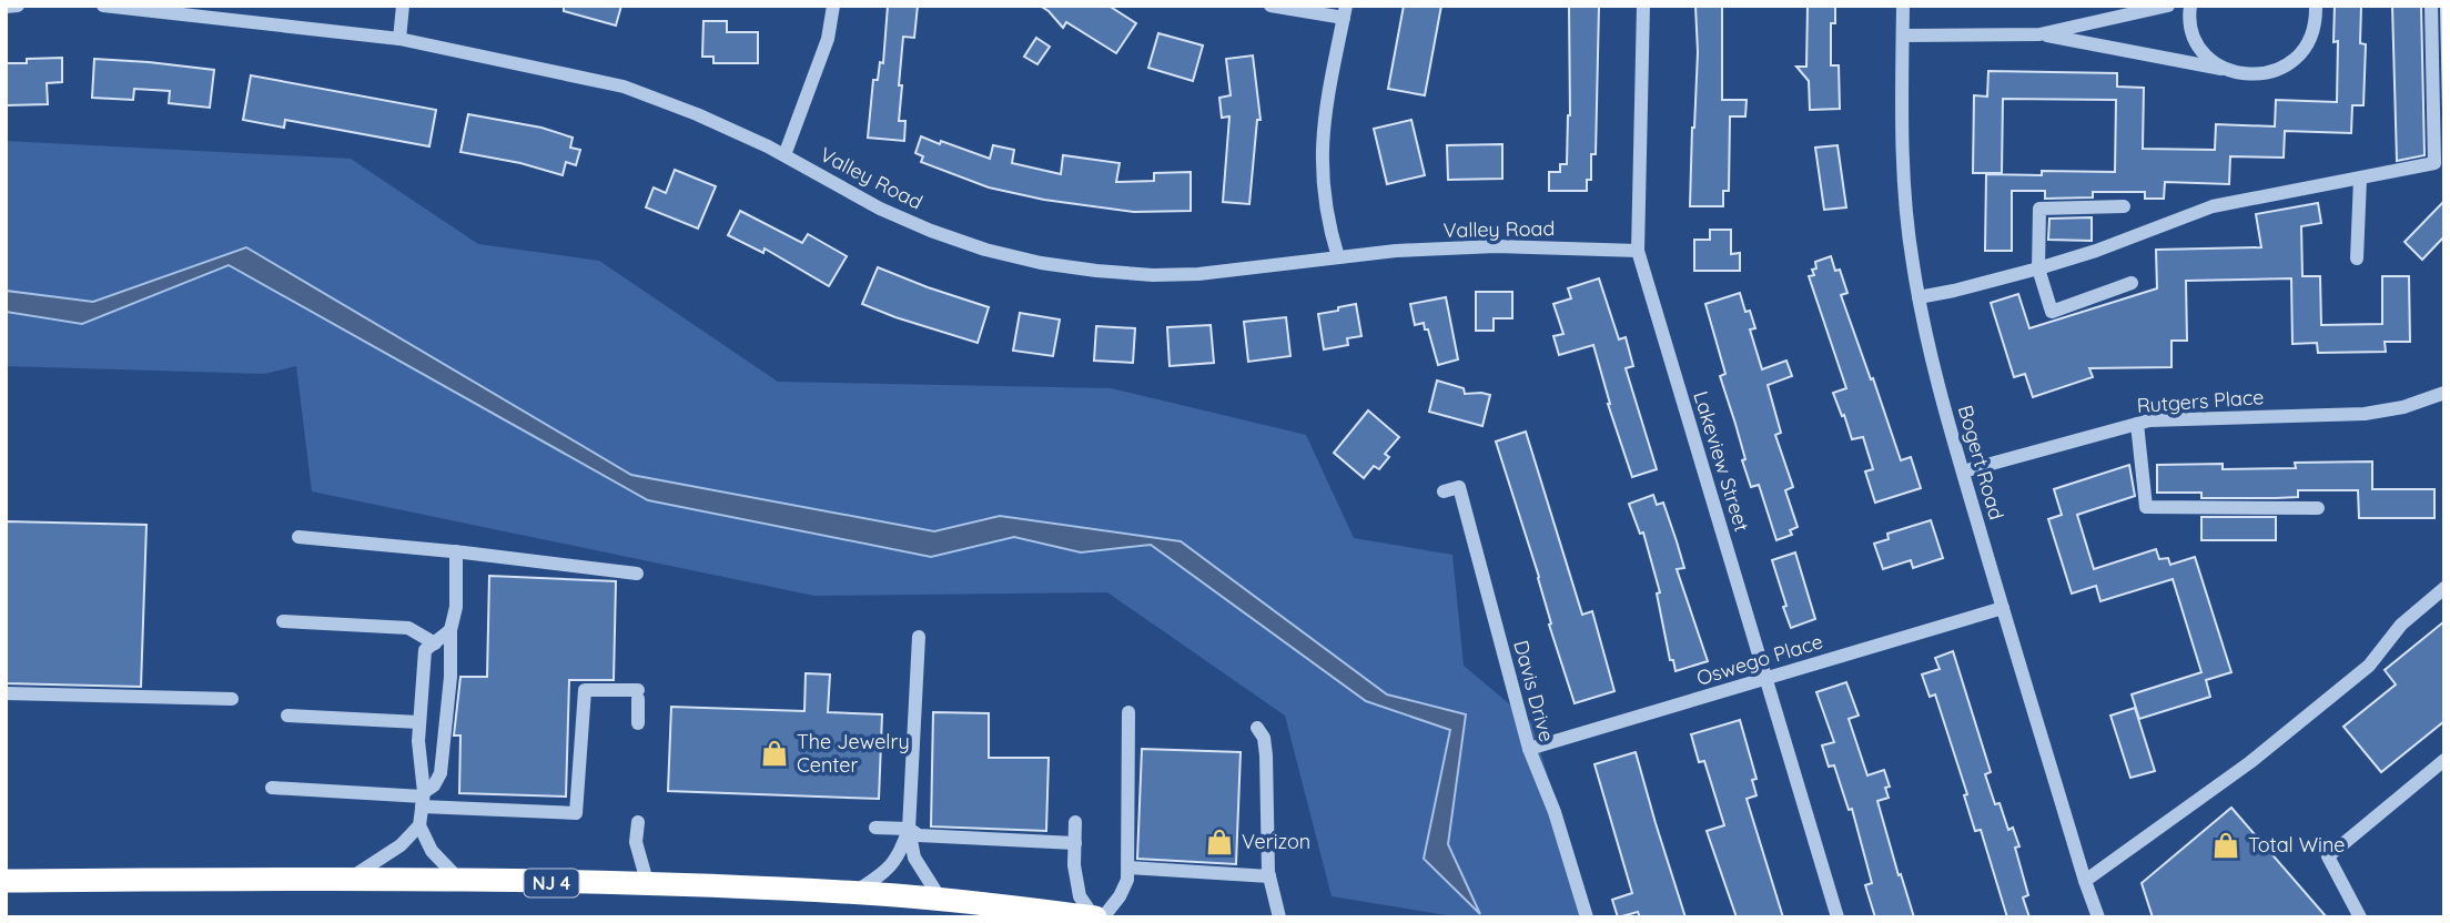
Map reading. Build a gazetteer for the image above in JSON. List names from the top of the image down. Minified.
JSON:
{"streets":{"highway":["NJ 4"],"street":["Valley Road","Rutgers Place","Lakeview Street","Bogert Road","Oswego Place","Davis Drive"]},"crossings":[["Valley Road","Lakeview Street"],["Rutgers Place","Bogert Road"],["Lakeview Street","Oswego Place"],["Bogert Road","Oswego Place"],["Oswego Place","Davis Drive"]],"places":{"shop":["The Jewelry Center","Verizon","Total Wine"]}}
